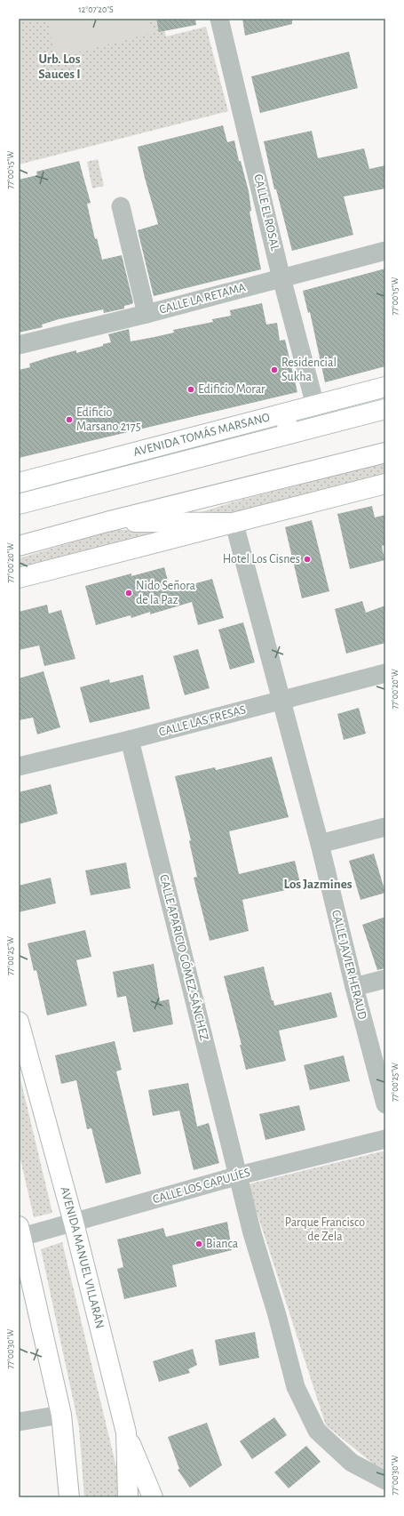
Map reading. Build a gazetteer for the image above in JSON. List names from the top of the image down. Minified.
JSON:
{"streets":{"main road":["AVENIDA TOMÁS MARSANO","AVENIDA MANUEL VILLARÁN"],"street":["CALLE EL ROSAL","CALLE LA RETAMA","CALLE LAS FRESAS","CALLE APARICIO GÓMEZ SÁNCHEZ","CALLE JAVIER HERAUD","CALLE LOS CAPULÍES"]},"crossings":[["CALLE EL ROSAL","CALLE LA RETAMA"],["CALLE EL ROSAL","AVENIDA TOMÁS MARSANO"],["CALLE LAS FRESAS","CALLE APARICIO GÓMEZ SÁNCHEZ"],["CALLE LAS FRESAS","CALLE JAVIER HERAUD"],["CALLE APARICIO GÓMEZ SÁNCHEZ","CALLE LOS CAPULÍES"],["CALLE LOS CAPULÍES","AVENIDA MANUEL VILLARÁN"]],"districts":["Urb. Los Sauces I","Los Jazmines"],"parks":["Parque Francisco de Zela"],"places":["Residencial Sukha","Edificio Morar","Edificio Marsano 2175","Hotel Los Cisnes","Nido Señora de la Paz","Bianca"],"coordinates":["12°07'20\"S","77°00'15\"W","77°00'20\"W","77°00'25\"W","77°00'30\"W"]}
